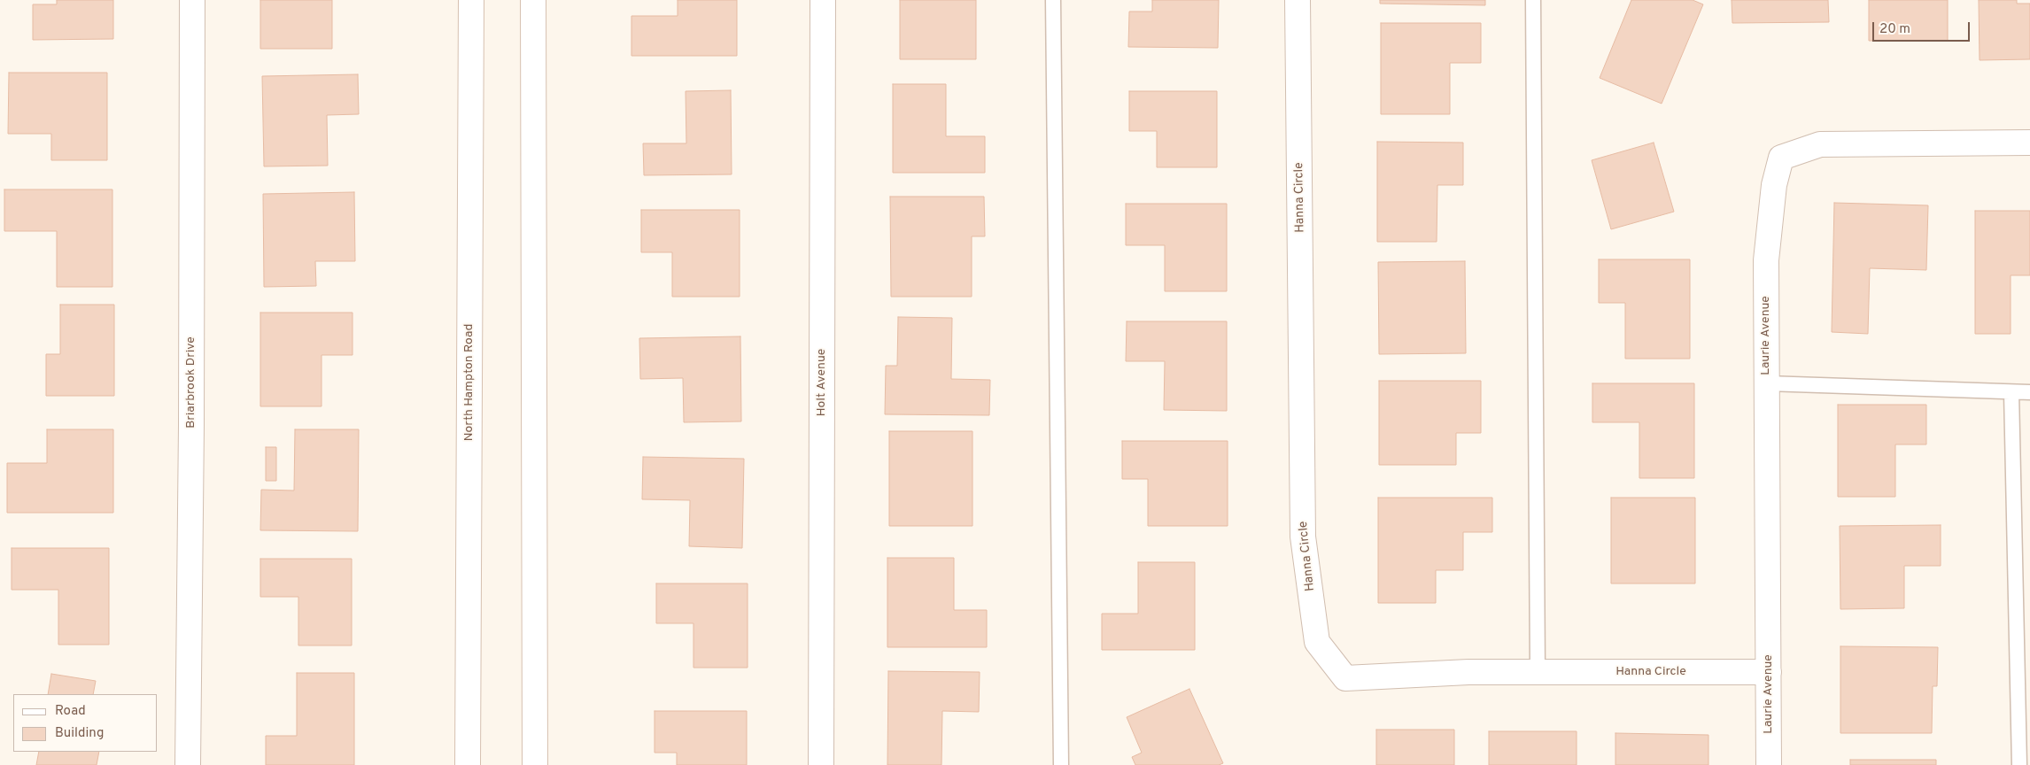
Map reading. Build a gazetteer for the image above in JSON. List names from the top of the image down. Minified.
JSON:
{"streets":{"street":["Hanna Circle","Laurie Avenue","Briarbrook Drive","North Hampton Road","Holt Avenue"]},"crossings":[["Hanna Circle","Laurie Avenue"]],"legend":["Road","Building"],"scale_bar":"20 m"}
